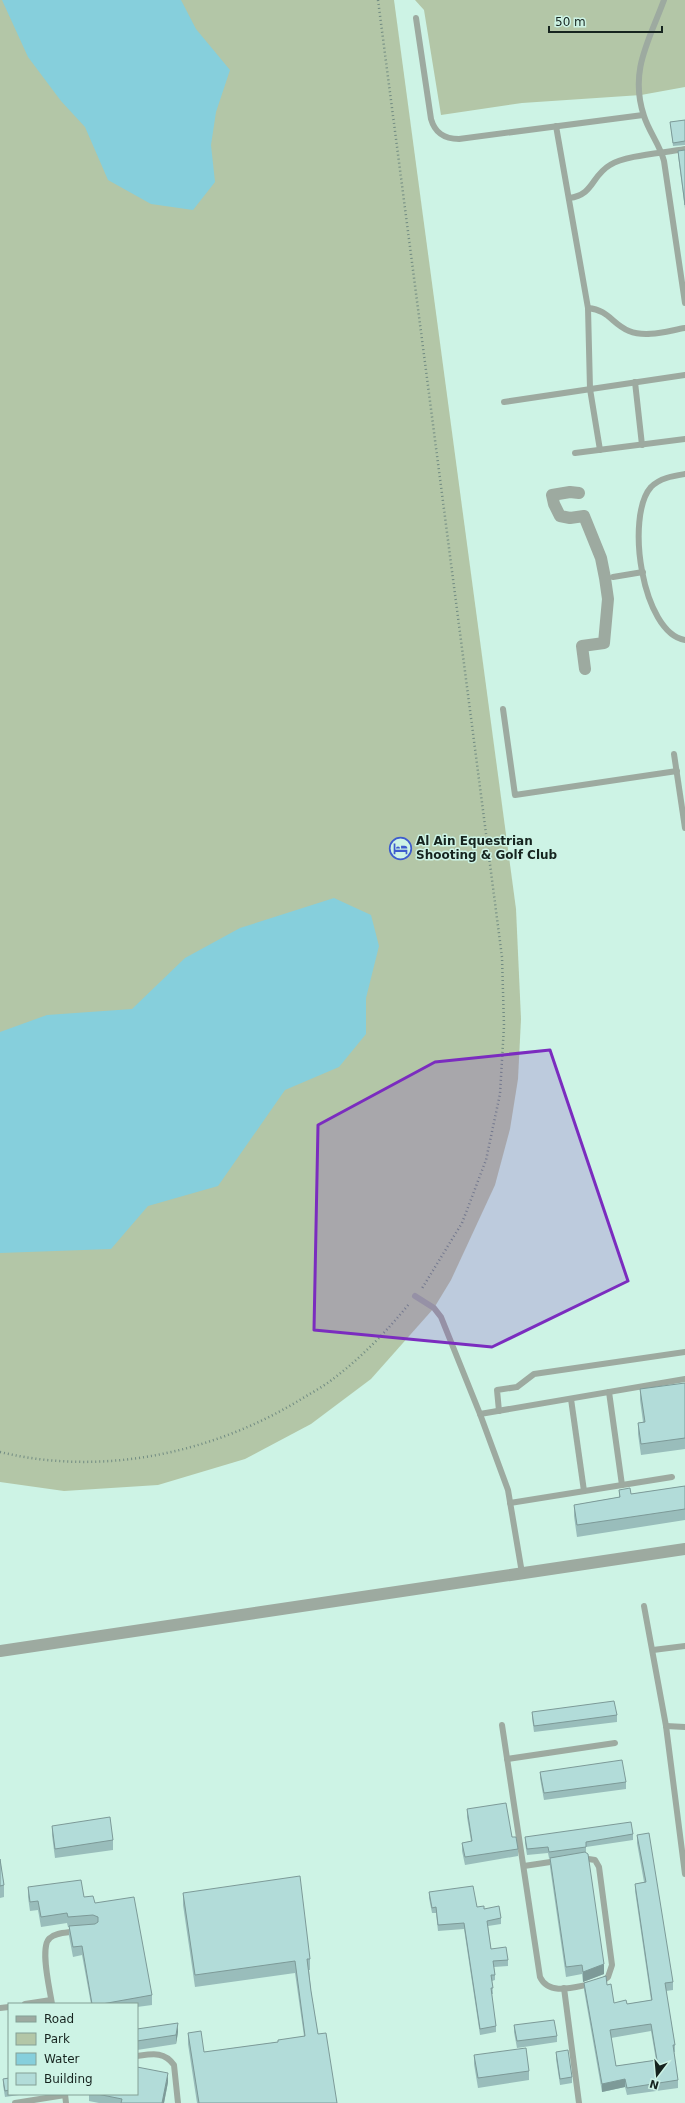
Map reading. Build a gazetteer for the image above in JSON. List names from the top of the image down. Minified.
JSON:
{"places":{"hotel":["Al Ain Equestrian Shooting & Golf Club"]},"legend":["Road","Park","Water","Building"],"scale_bar":"50 m","north":"bottom"}
